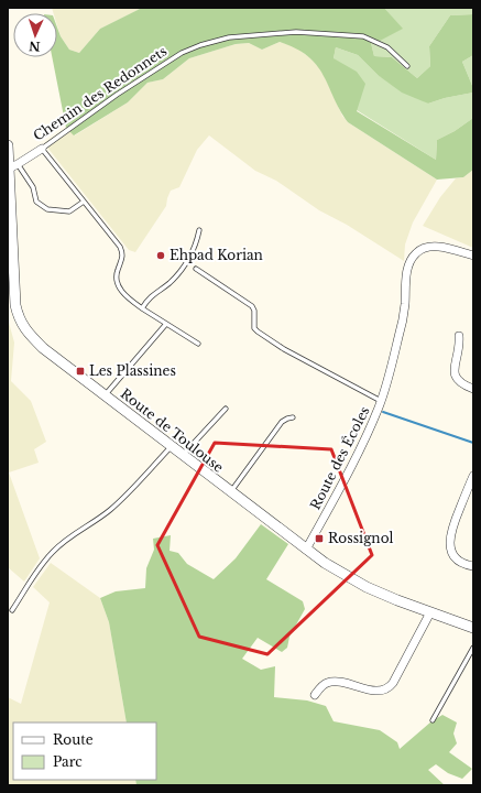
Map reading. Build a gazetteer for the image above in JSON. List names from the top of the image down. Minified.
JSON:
{"streets":{"street":["Chemin des Redonnets","Route de Toulouse","Route des Écoles"]},"crossings":[["Chemin des Redonnets","Route de Toulouse"],["Route de Toulouse","Route des Écoles"]],"places":{"other":["Ehpad Korian"],"transit":["Les Plassines","Rossignol"]},"legend":["Route","Parc"],"north":"bottom"}
